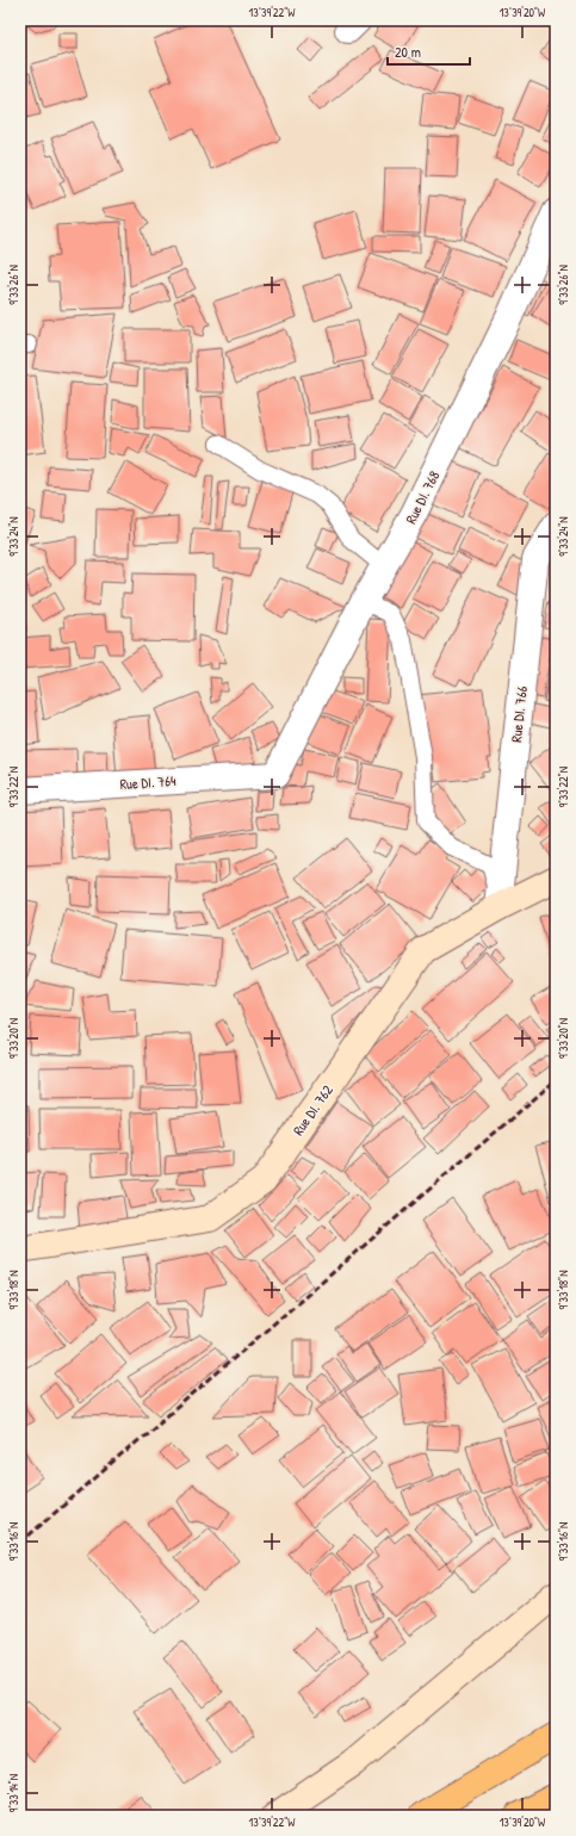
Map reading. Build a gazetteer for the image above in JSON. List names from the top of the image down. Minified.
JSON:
{"streets":{"street":["Rue DI. 768","Rue DI. 766","Rue DI. 764","Rue DI. 762"]},"crossings":[["Rue DI. 768","Rue DI. 764"],["Rue DI. 766","Rue DI. 762"]],"scale_bar":"20 m","coordinates":["13°39'22\"W","13°39'20\"W","9°33'26\"N","9°33'24\"N","9°33'22\"N","9°33'20\"N","9°33'18\"N","9°33'16\"N","9°33'14\"N"]}
